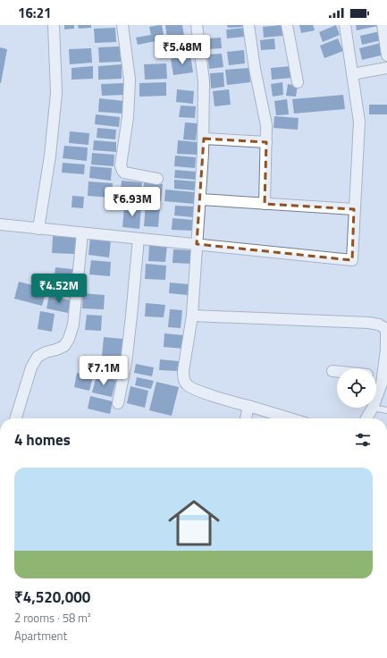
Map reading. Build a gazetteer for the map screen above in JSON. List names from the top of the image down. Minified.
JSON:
{"page":{"status":"16:21","price":["₹5.48M","₹6.93M","₹4.52M","₹7.1M"],"heading":"4 homes","list":[{"name":"₹4,520,000","note":"2 rooms · 58 m² · Apartment"}]}}
